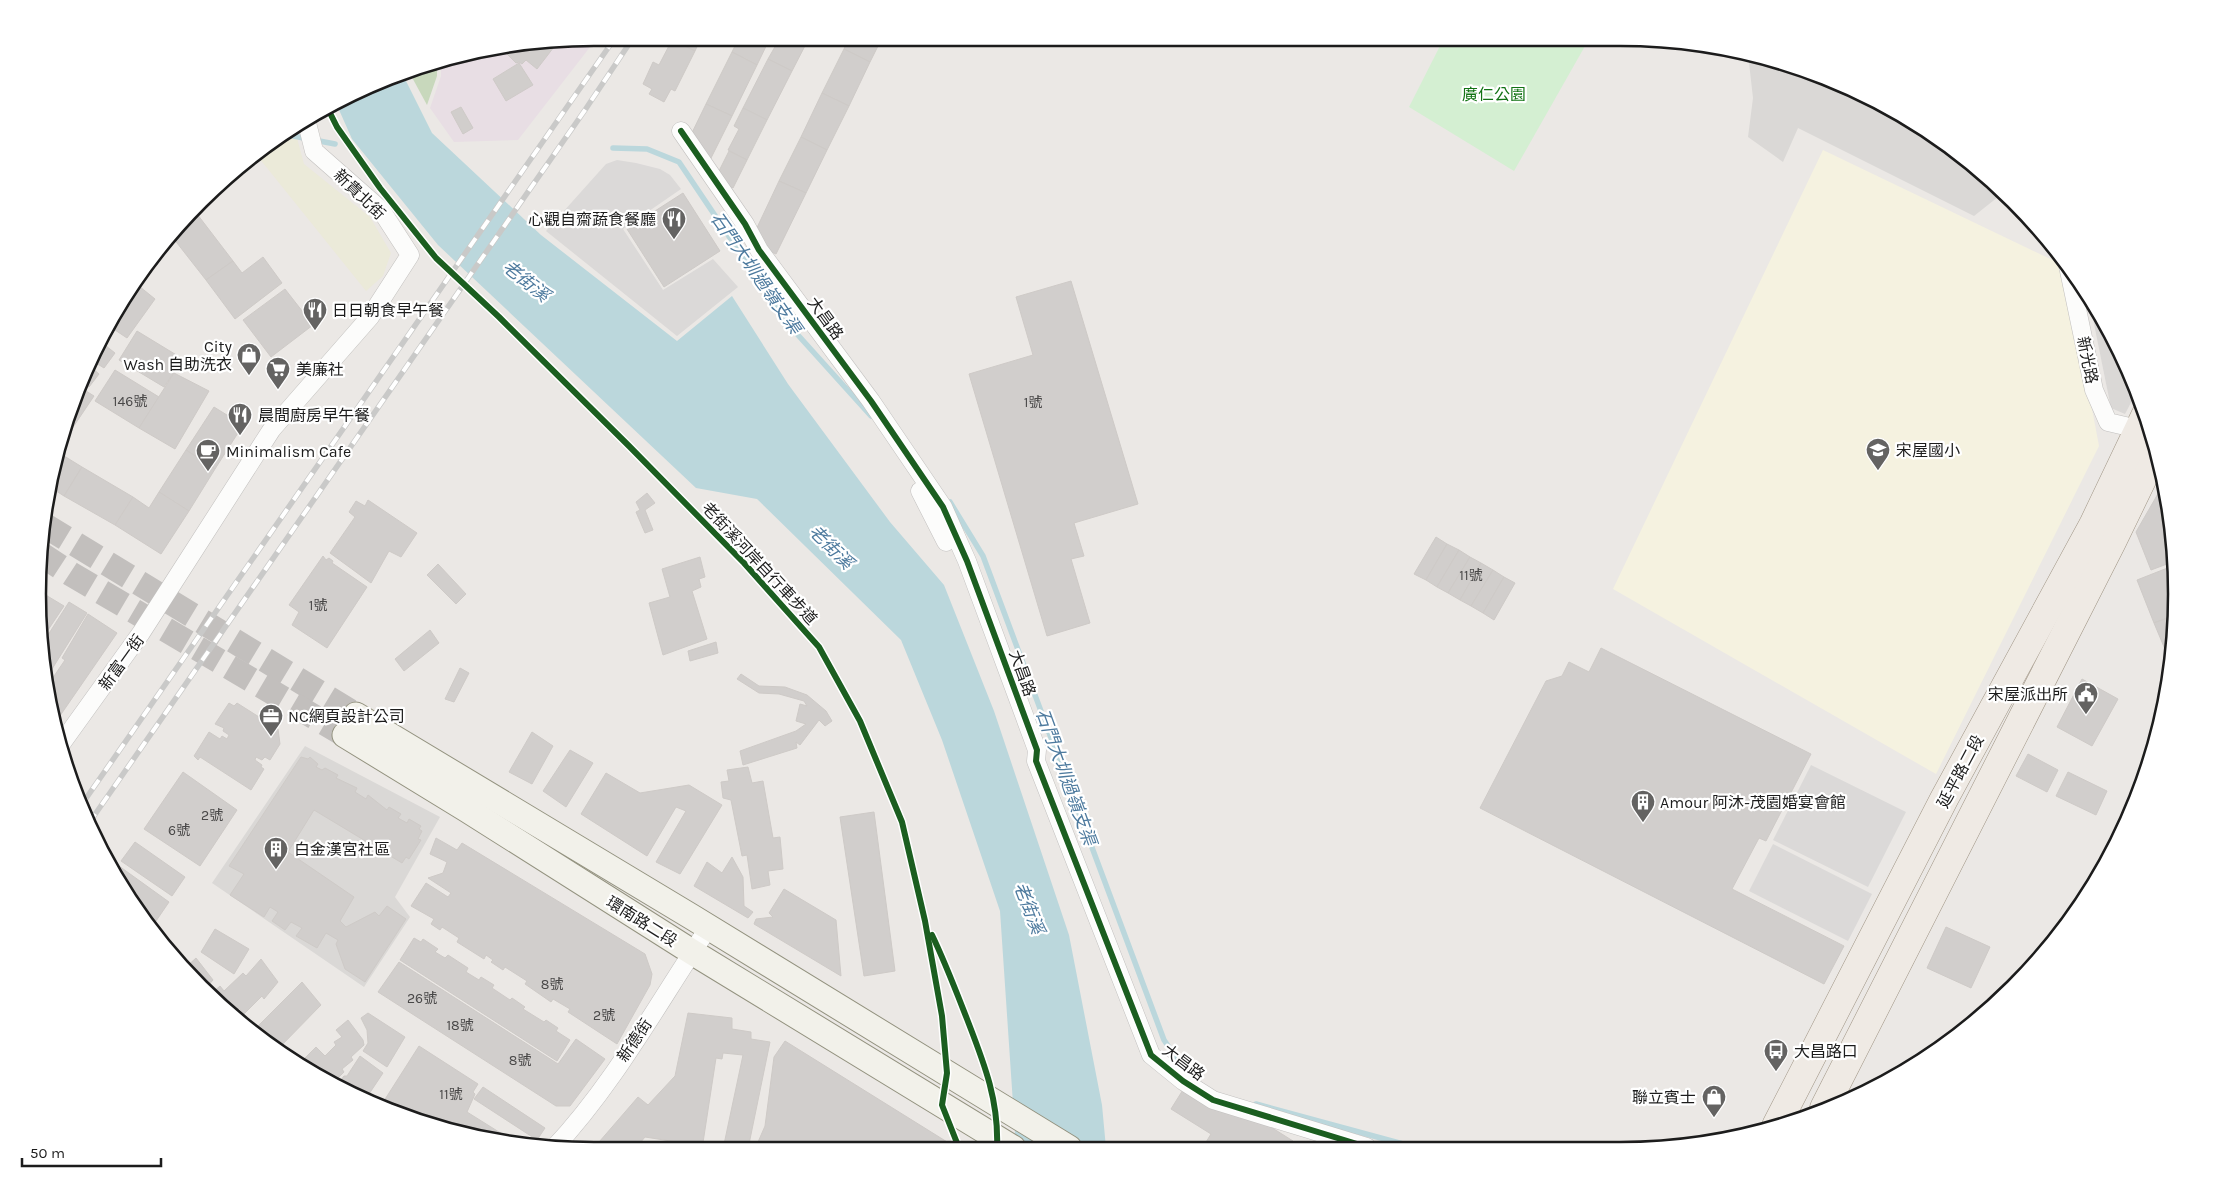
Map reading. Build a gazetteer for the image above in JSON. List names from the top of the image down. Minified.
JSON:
{"streets":{"main road":["延平路二段","環南路二段"],"street":["新貴北街","大昌路","新光路","新富一街","新德街"],"cycle path":["老街溪河岸自行車步道"]},"crossings":[["新貴北街","新富一街"],["環南路二段","新德街"]],"water":["石門大圳過嶺支渠","老街溪"],"parks":["廣仁公園"],"places":{"restaurant":["心觀自齋蔬食餐廳","日日朝食早午餐","晨間廚房早午餐"],"shop":["City Wash 自助洗衣","聯立賓士"],"supermarket":["美廉社"],"school or university":["宋屋國小"],"cafe":["Minimalism Cafe"],"public building":["宋屋派出所"],"office":["NC網頁設計公司"],"building":["Amour 阿沐-茂園婚宴會館","白金漢宮社區"],"bus stop":["大昌路口"]},"house_numbers":["146號","1號","11號","1號","2號","6號","8號","26號","2號","18號","8號","11號"],"scale_bar":"50 m"}
